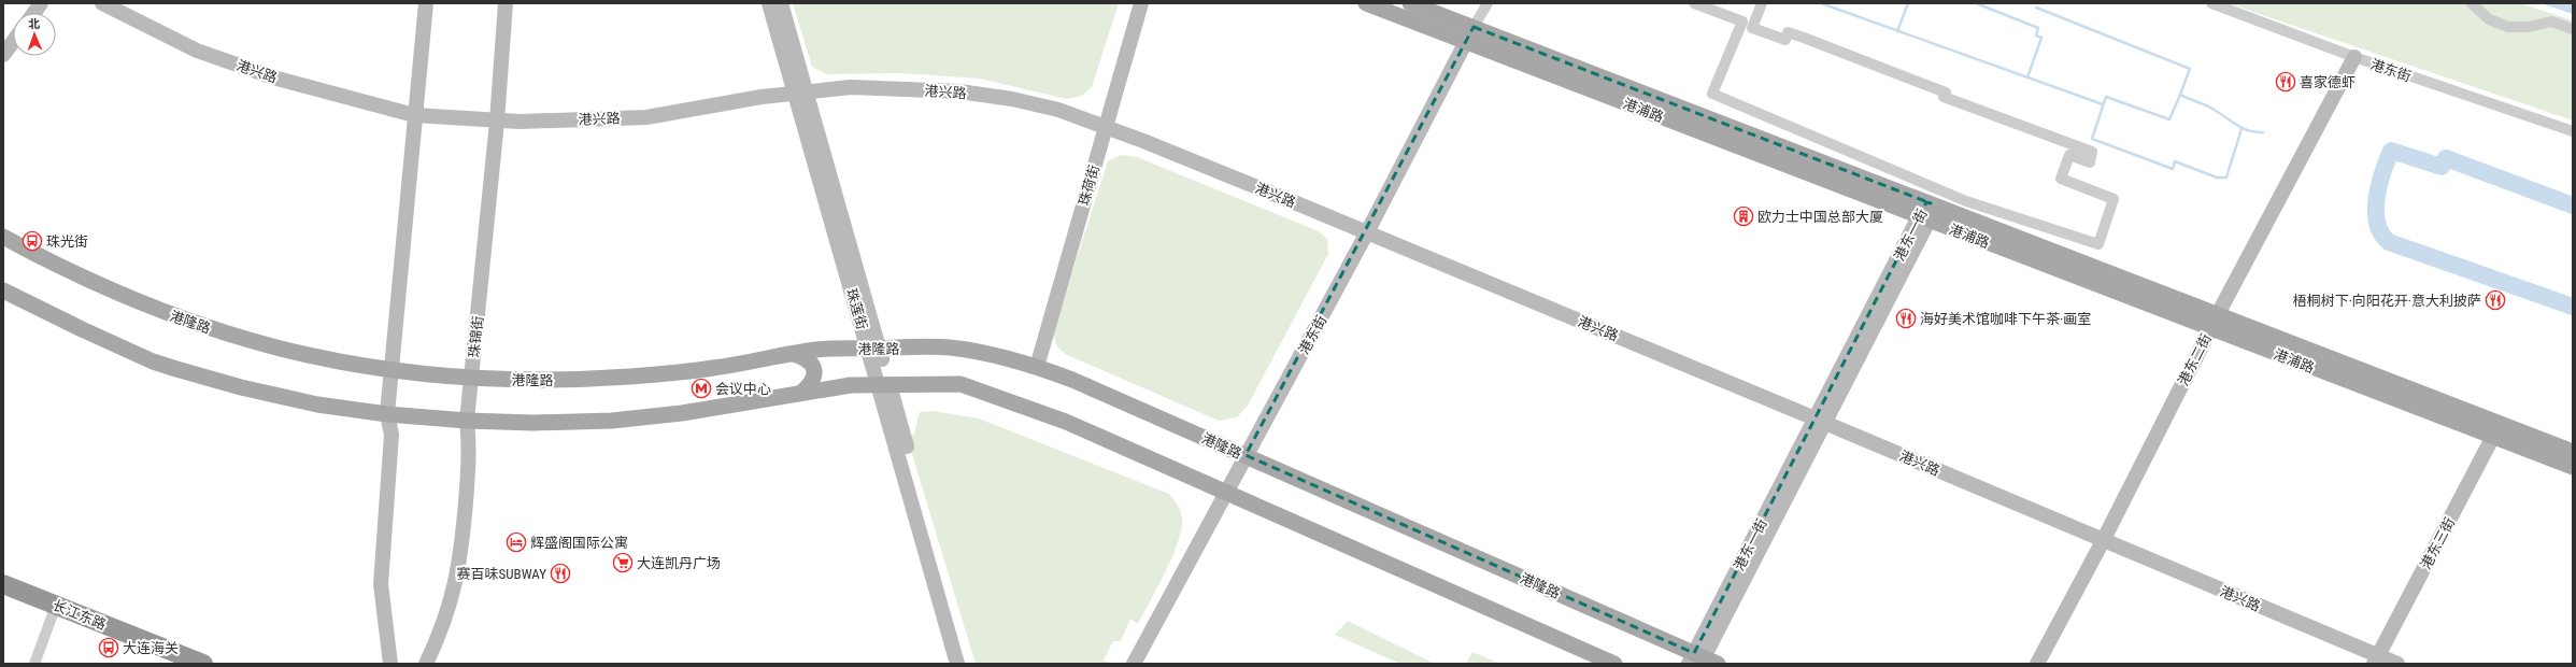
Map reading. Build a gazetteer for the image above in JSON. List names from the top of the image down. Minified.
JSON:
{"streets":{"highway":["长江东路"],"main road":["港东街","港兴路","港浦路","珠荷街","港东一街","珠莲街","港隆路","珠锦街","港东二街","港东三街"]},"crossings":[["港东街","港兴路"],["港东街","港浦路"],["港东街","港隆路"],["港东街","港东二街"],["港兴路","珠荷街"],["港兴路","港东一街"],["港兴路","珠莲街"],["港兴路","珠锦街"],["港兴路","港东二街"],["港兴路","港东三街"],["港浦路","港东一街"],["港浦路","港东二街"],["港浦路","港东三街"],["珠荷街","港隆路"],["港东一街","港隆路"],["珠莲街","港隆路"],["港隆路","珠锦街"]],"places":{"restaurant":["喜家德虾","梧桐树下·向阳花开·意大利披萨","海好美术馆咖啡下午茶·画室","赛百味SUBWAY"],"building":["欧力士中国总部大厦"],"bus stop":["珠光街","大连海关"],"metro station":["会议中心"],"hotel":["辉盛阁国际公寓"],"supermarket":["大连凯丹广场"]},"north":"top"}
